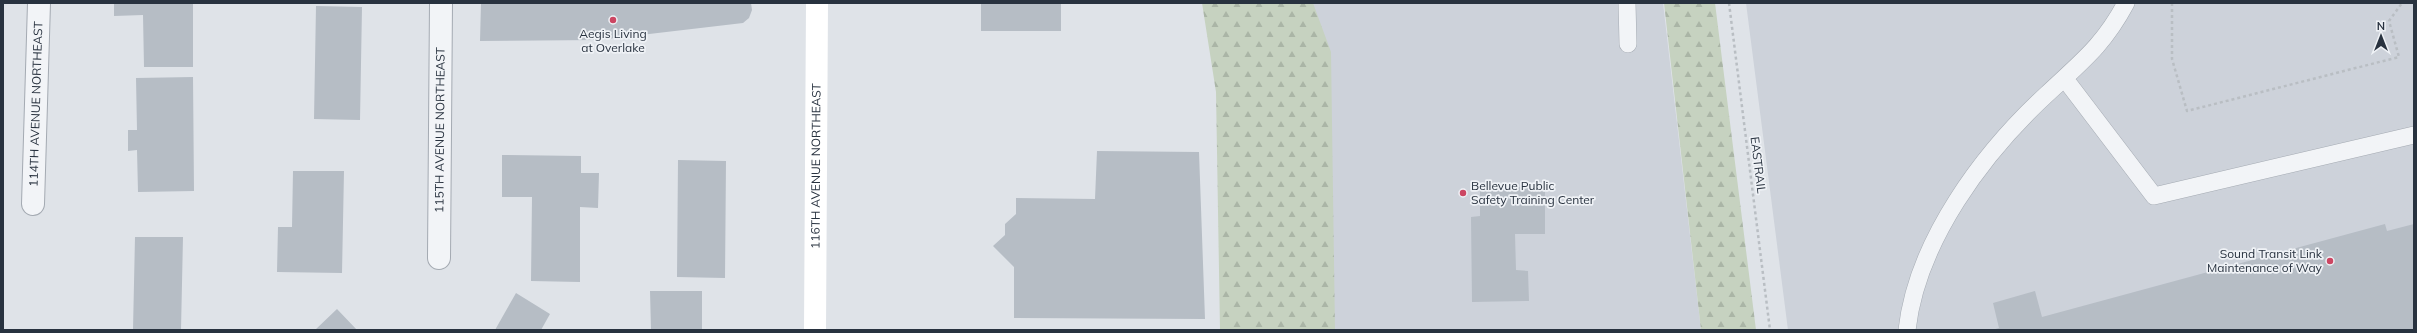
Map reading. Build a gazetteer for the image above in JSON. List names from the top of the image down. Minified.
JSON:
{"streets":{"main road":["116TH AVENUE NORTHEAST"],"street":["114TH AVENUE NORTHEAST","115TH AVENUE NORTHEAST"],"path":["EASTRAIL"]},"places":["Aegis Living at Overlake","Bellevue Public Safety Training Center","Sound Transit Link Maintenance of Way"],"north":"top"}
